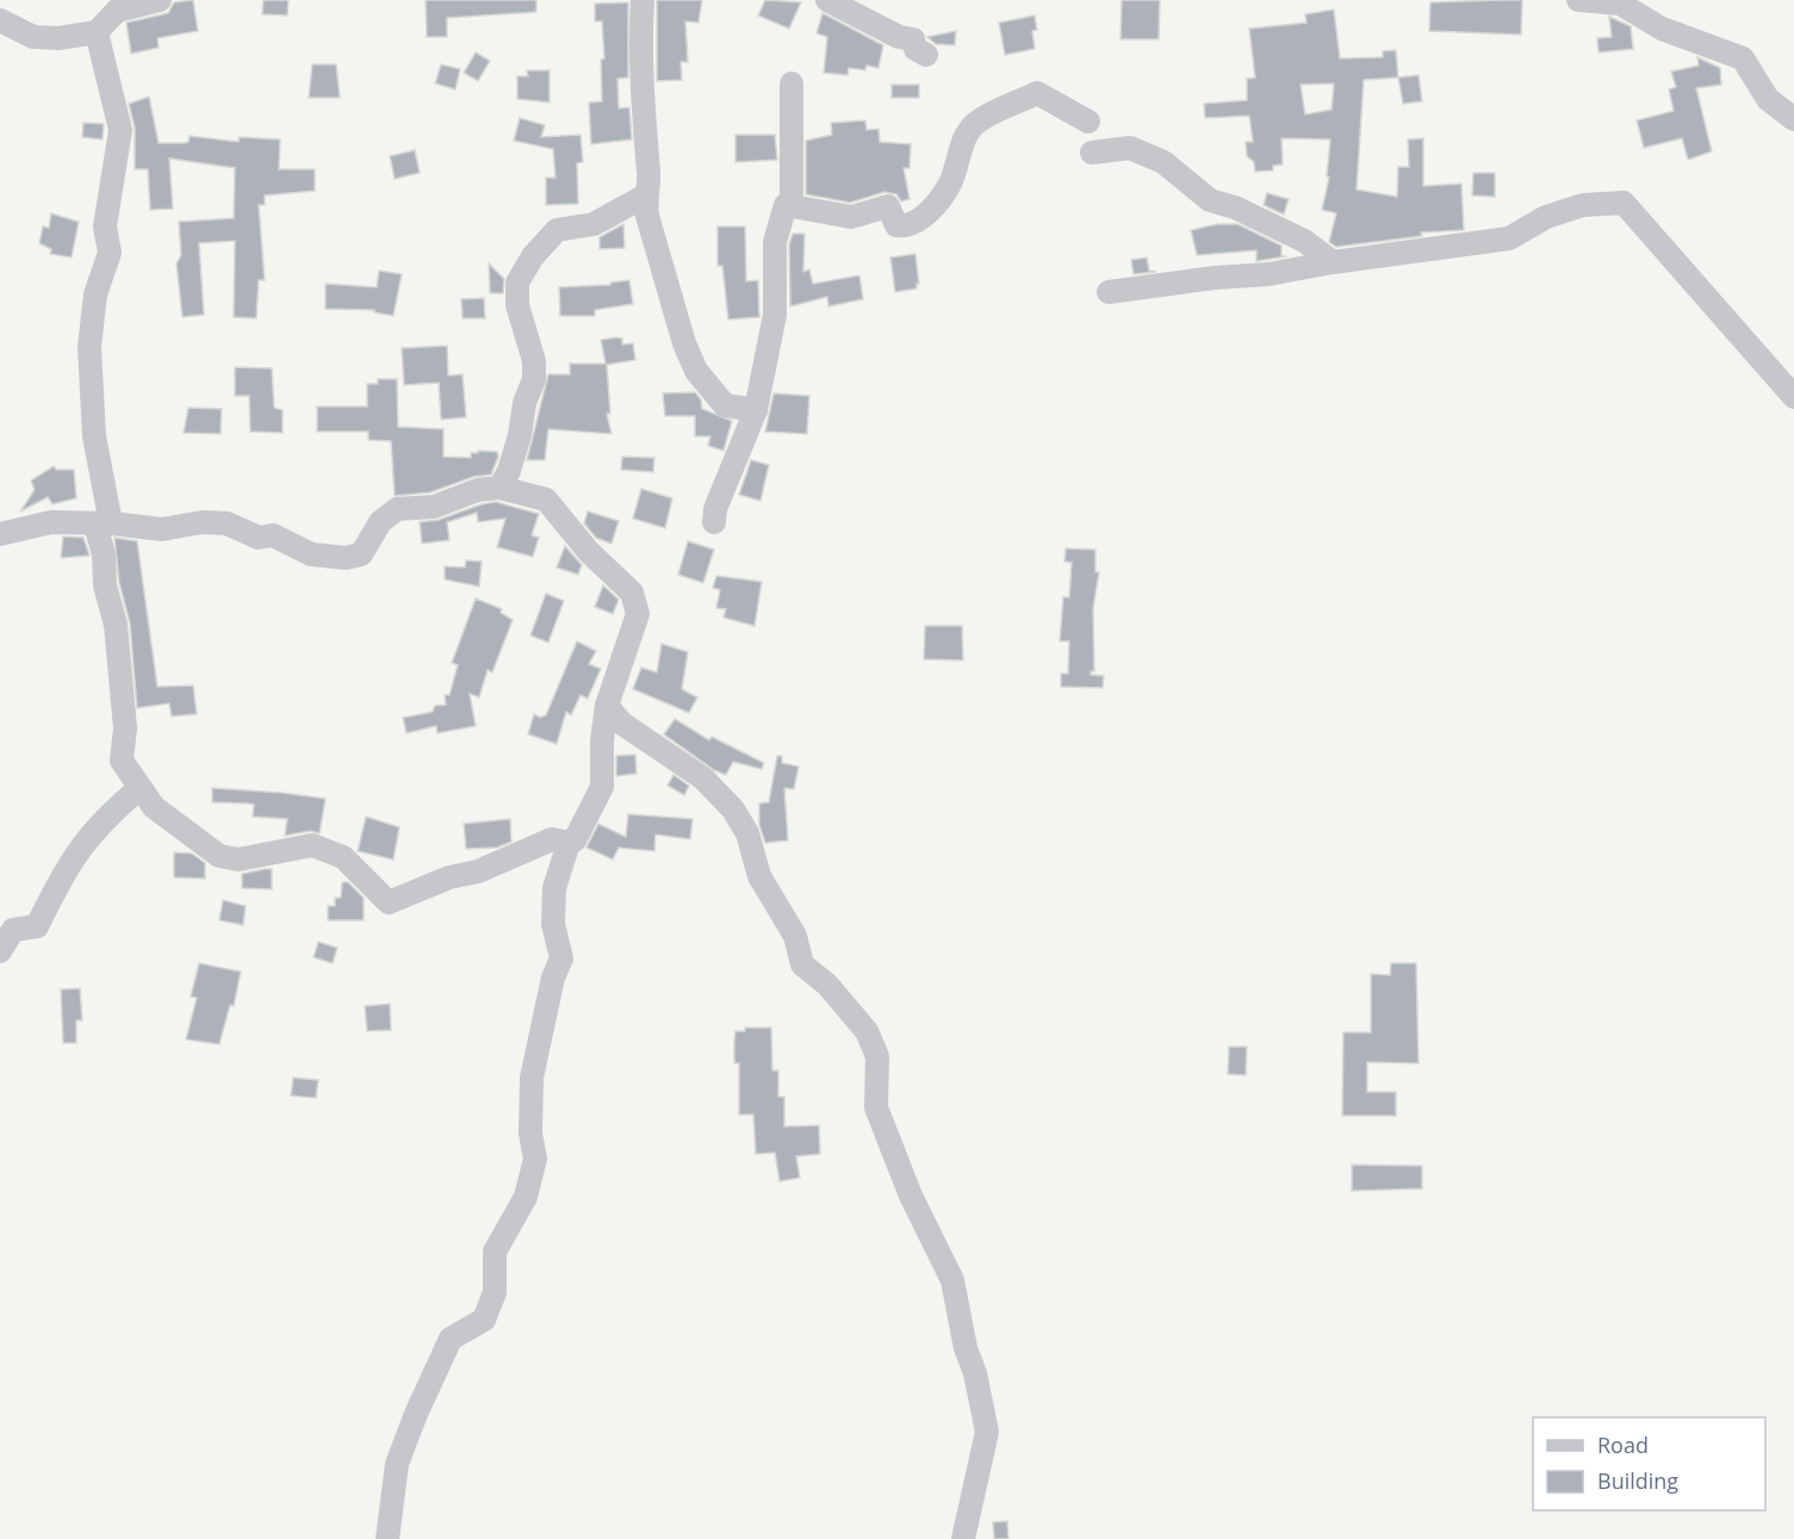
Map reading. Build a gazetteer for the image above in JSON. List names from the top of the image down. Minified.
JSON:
{"legend":["Road","Building"]}
